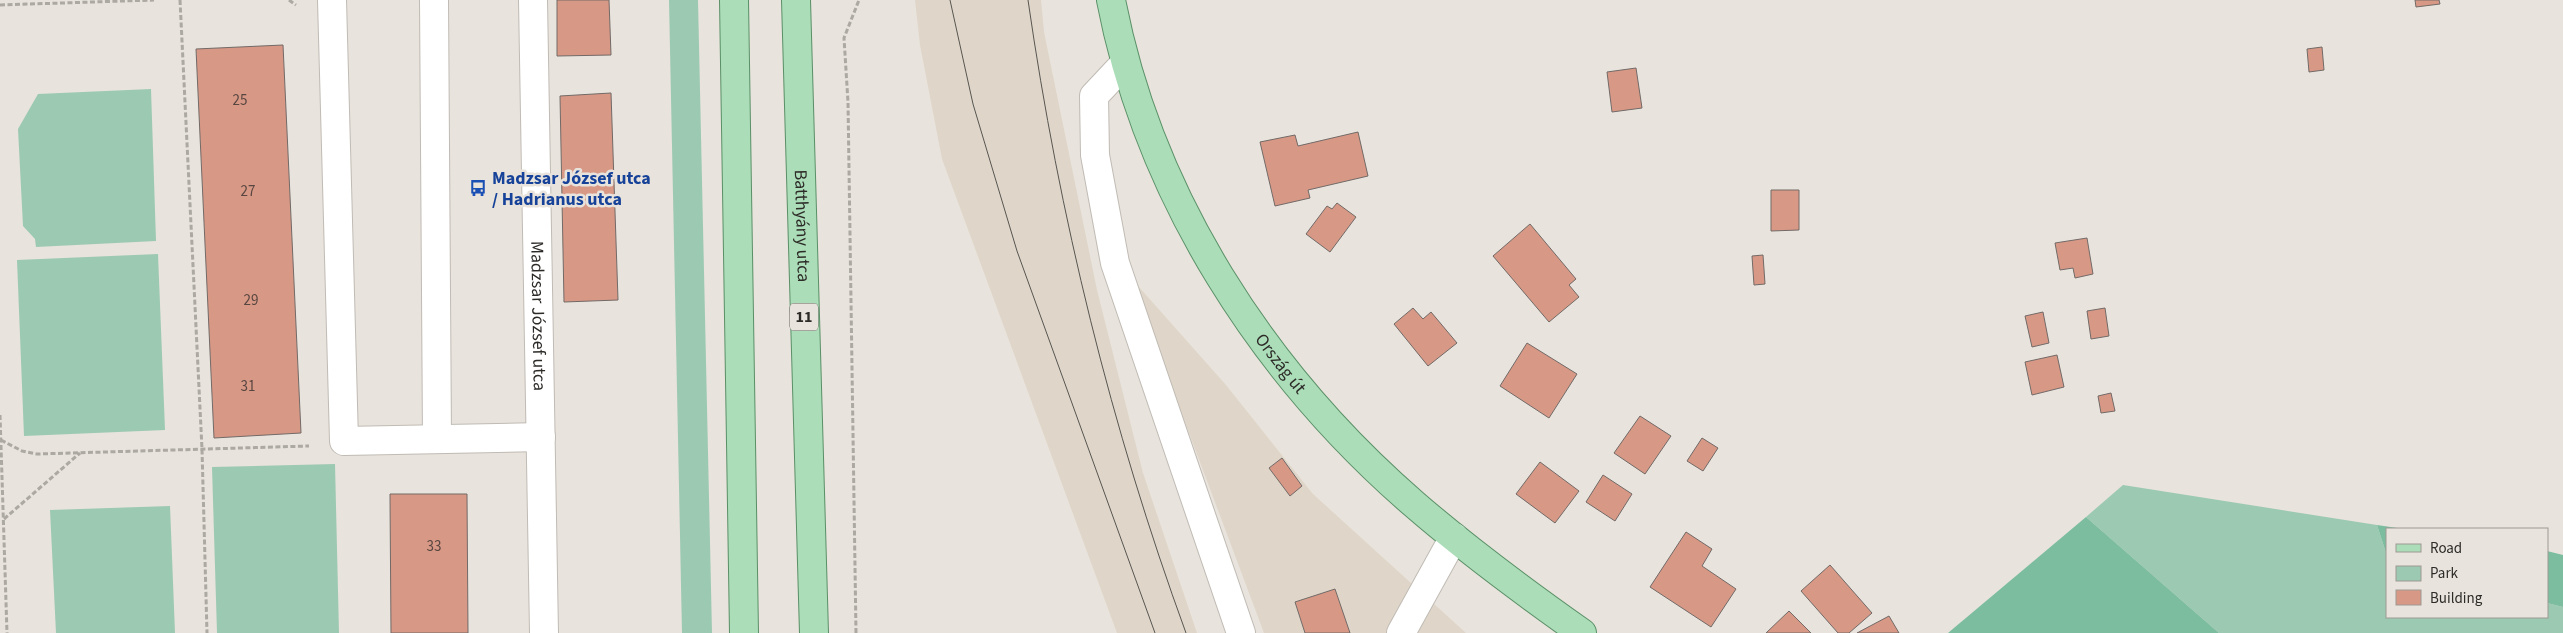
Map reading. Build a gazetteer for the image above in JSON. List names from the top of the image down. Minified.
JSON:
{"streets":{"main road":["Batthyány utca","11","Ország út"],"street":["Madzsar József utca"]},"places":{"bus stop":["Madzsar József utca / Hadrianus utca"]},"house_numbers":["25","27","29","31","33"],"legend":["Road","Park","Building"]}
